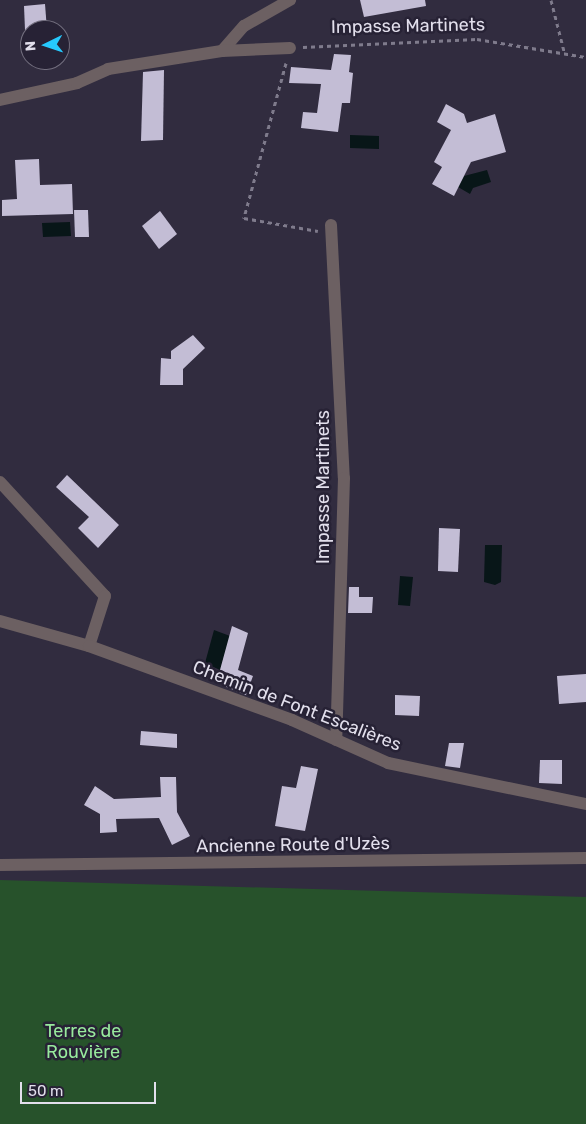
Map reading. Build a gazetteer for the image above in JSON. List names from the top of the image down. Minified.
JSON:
{"streets":{"street":["Impasse Martinets","Chemin de Font Escalières","Ancienne Route d'Uzès"]},"crossings":[["Impasse Martinets","Chemin de Font Escalières"]],"parks":["Terres de Rouvière"],"scale_bar":"50 m","north":"left"}
